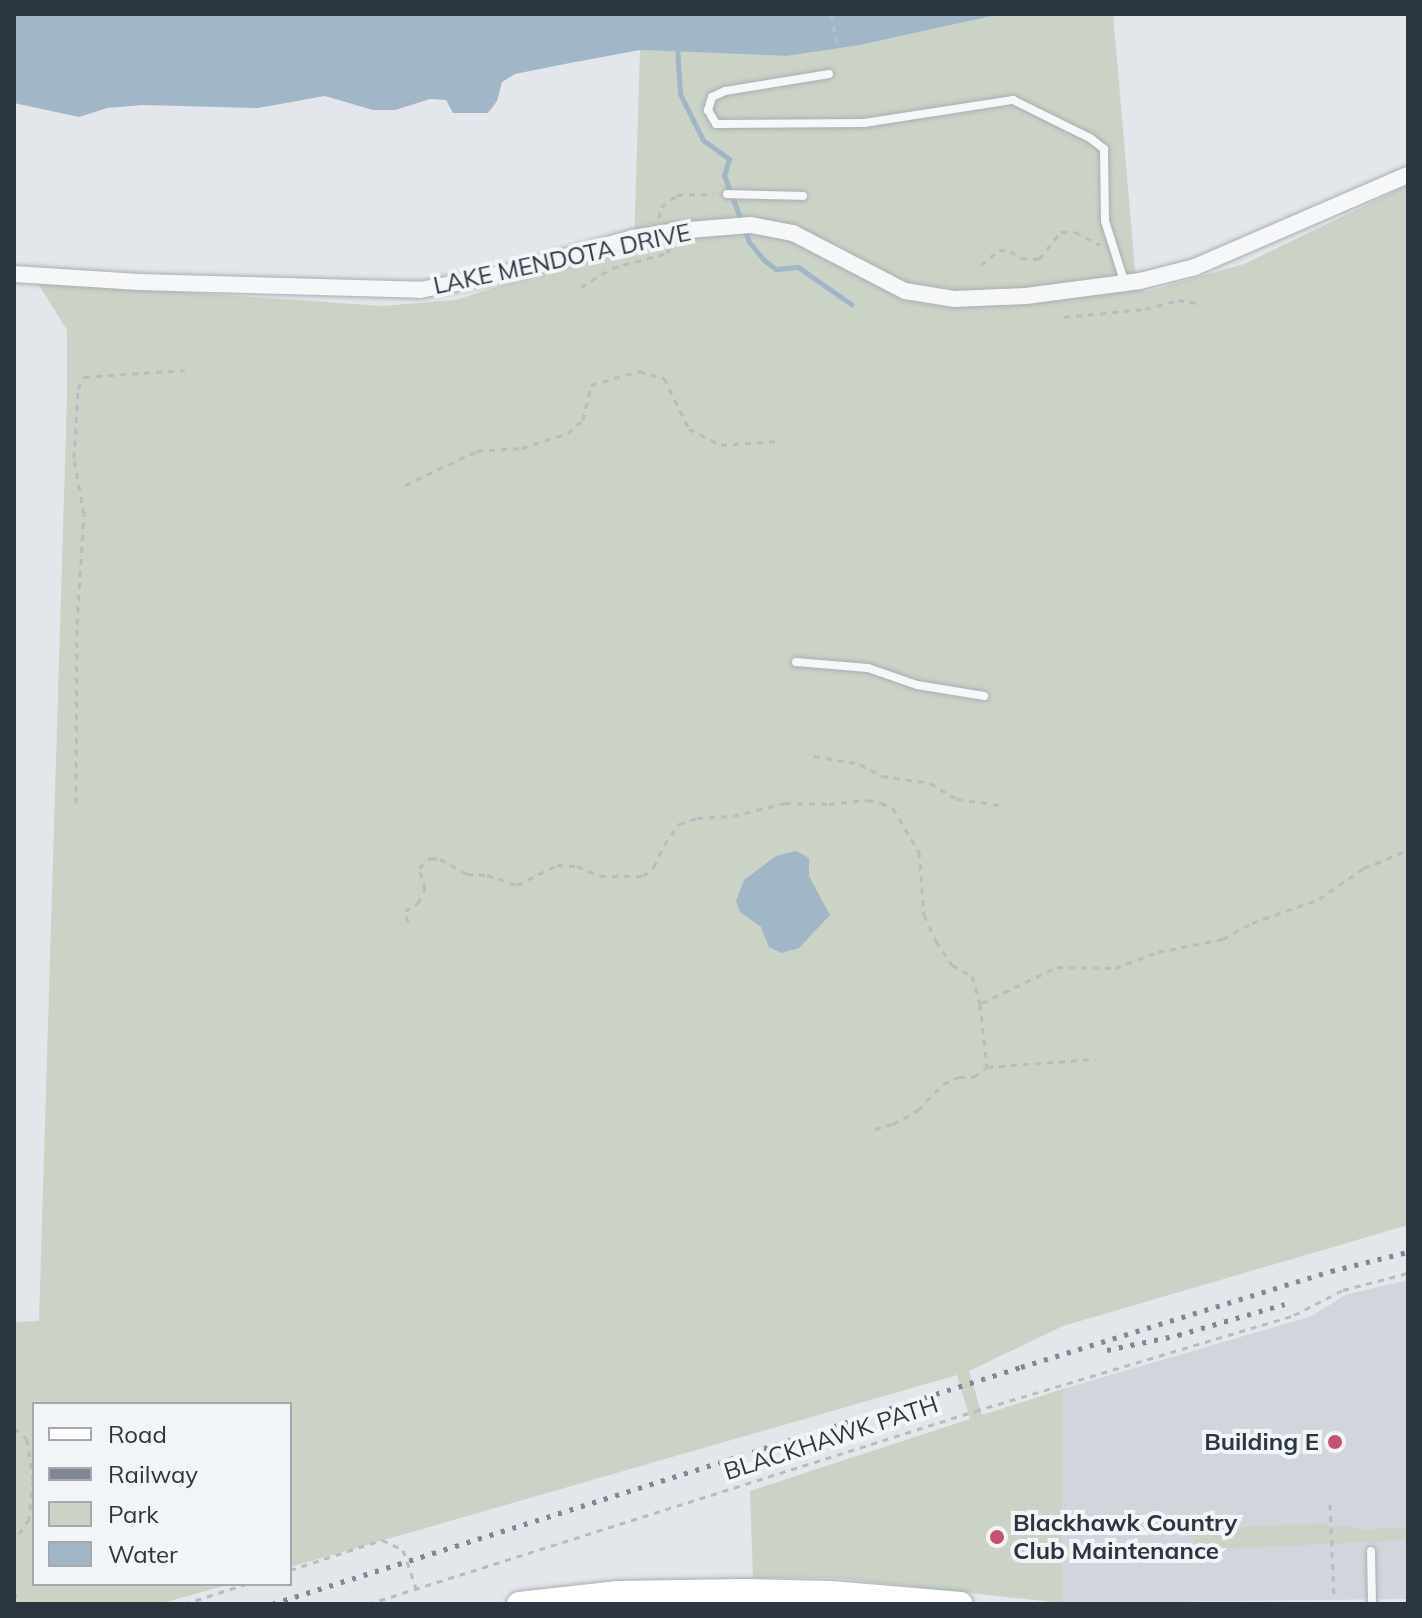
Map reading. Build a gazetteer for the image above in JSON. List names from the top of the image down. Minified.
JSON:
{"streets":{"street":["LAKE MENDOTA DRIVE"],"path":["BLACKHAWK PATH"]},"places":["Building E","Blackhawk Country Club Maintenance"],"legend":["Road","Railway","Park","Water"]}
